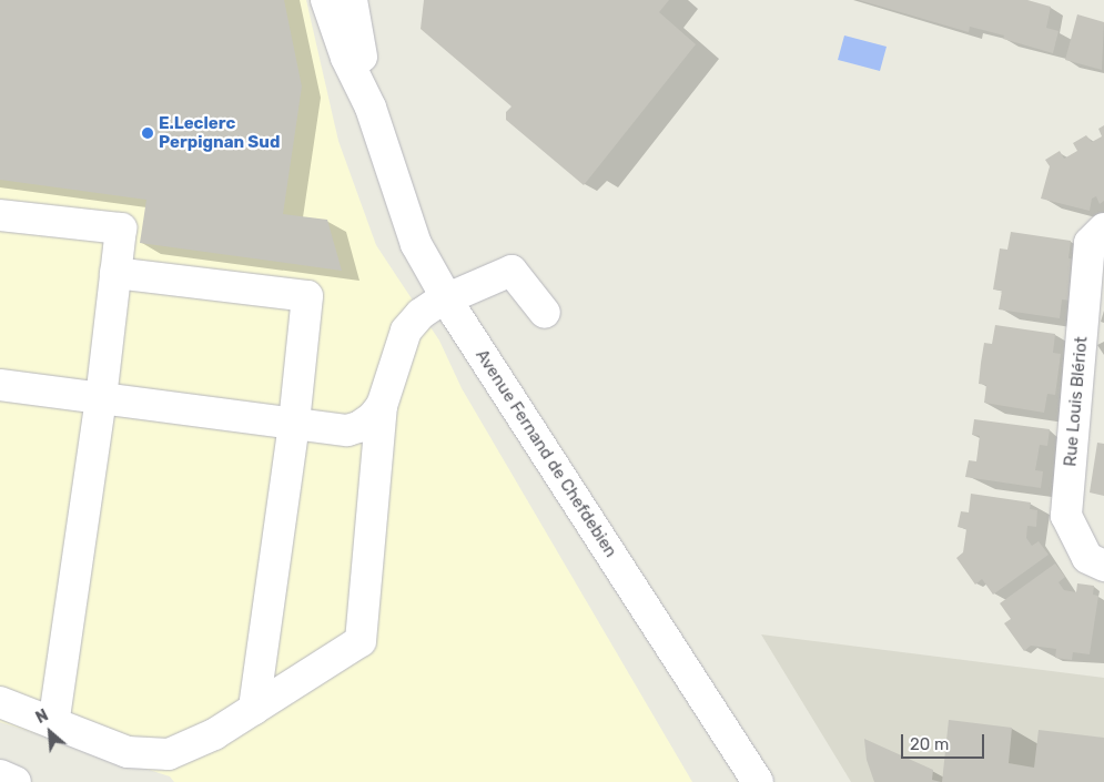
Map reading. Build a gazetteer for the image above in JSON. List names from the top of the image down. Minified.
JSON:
{"streets":{"street":["Rue Louis Blériot","Avenue Fernand de Chefdebien"]},"places":["E.Leclerc Perpignan Sud"],"scale_bar":"20 m","north":"top left"}
